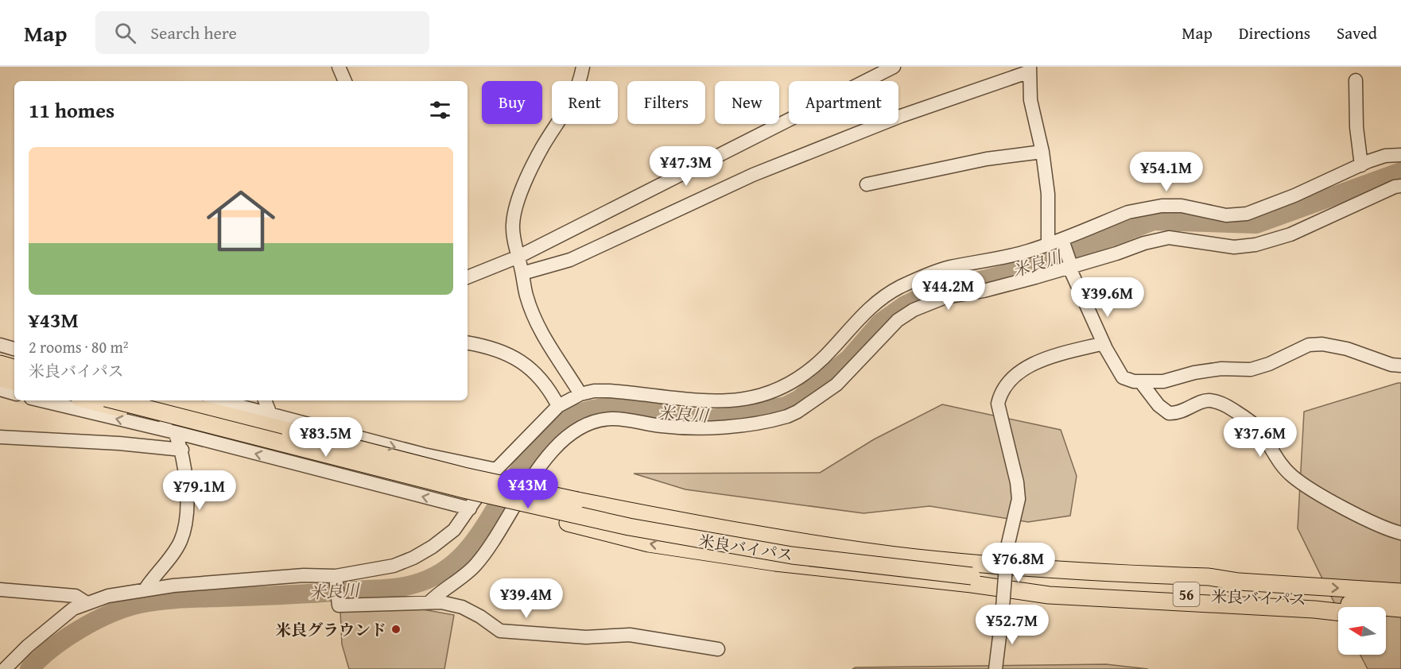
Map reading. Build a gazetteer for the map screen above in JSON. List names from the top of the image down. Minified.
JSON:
{"streets":{"main road":["米良バイパス","56"]},"water":["米良川"],"places":["米良グラウンド"],"north":"left","page":{"header":"Map","search":"Search here","nav":["Map","Directions","Saved"],"chip":["Buy","Rent","Filters","New","Apartment"],"heading":"11 homes","list":[{"name":"¥43M","note":"2 rooms · 80 m² · 米良バイパス"}],"price":["¥47.3M","¥54.1M","¥44.2M","¥39.6M","¥83.5M","¥37.6M","¥43M","¥79.1M","¥76.8M","¥39.4M","¥52.7M"]}}
